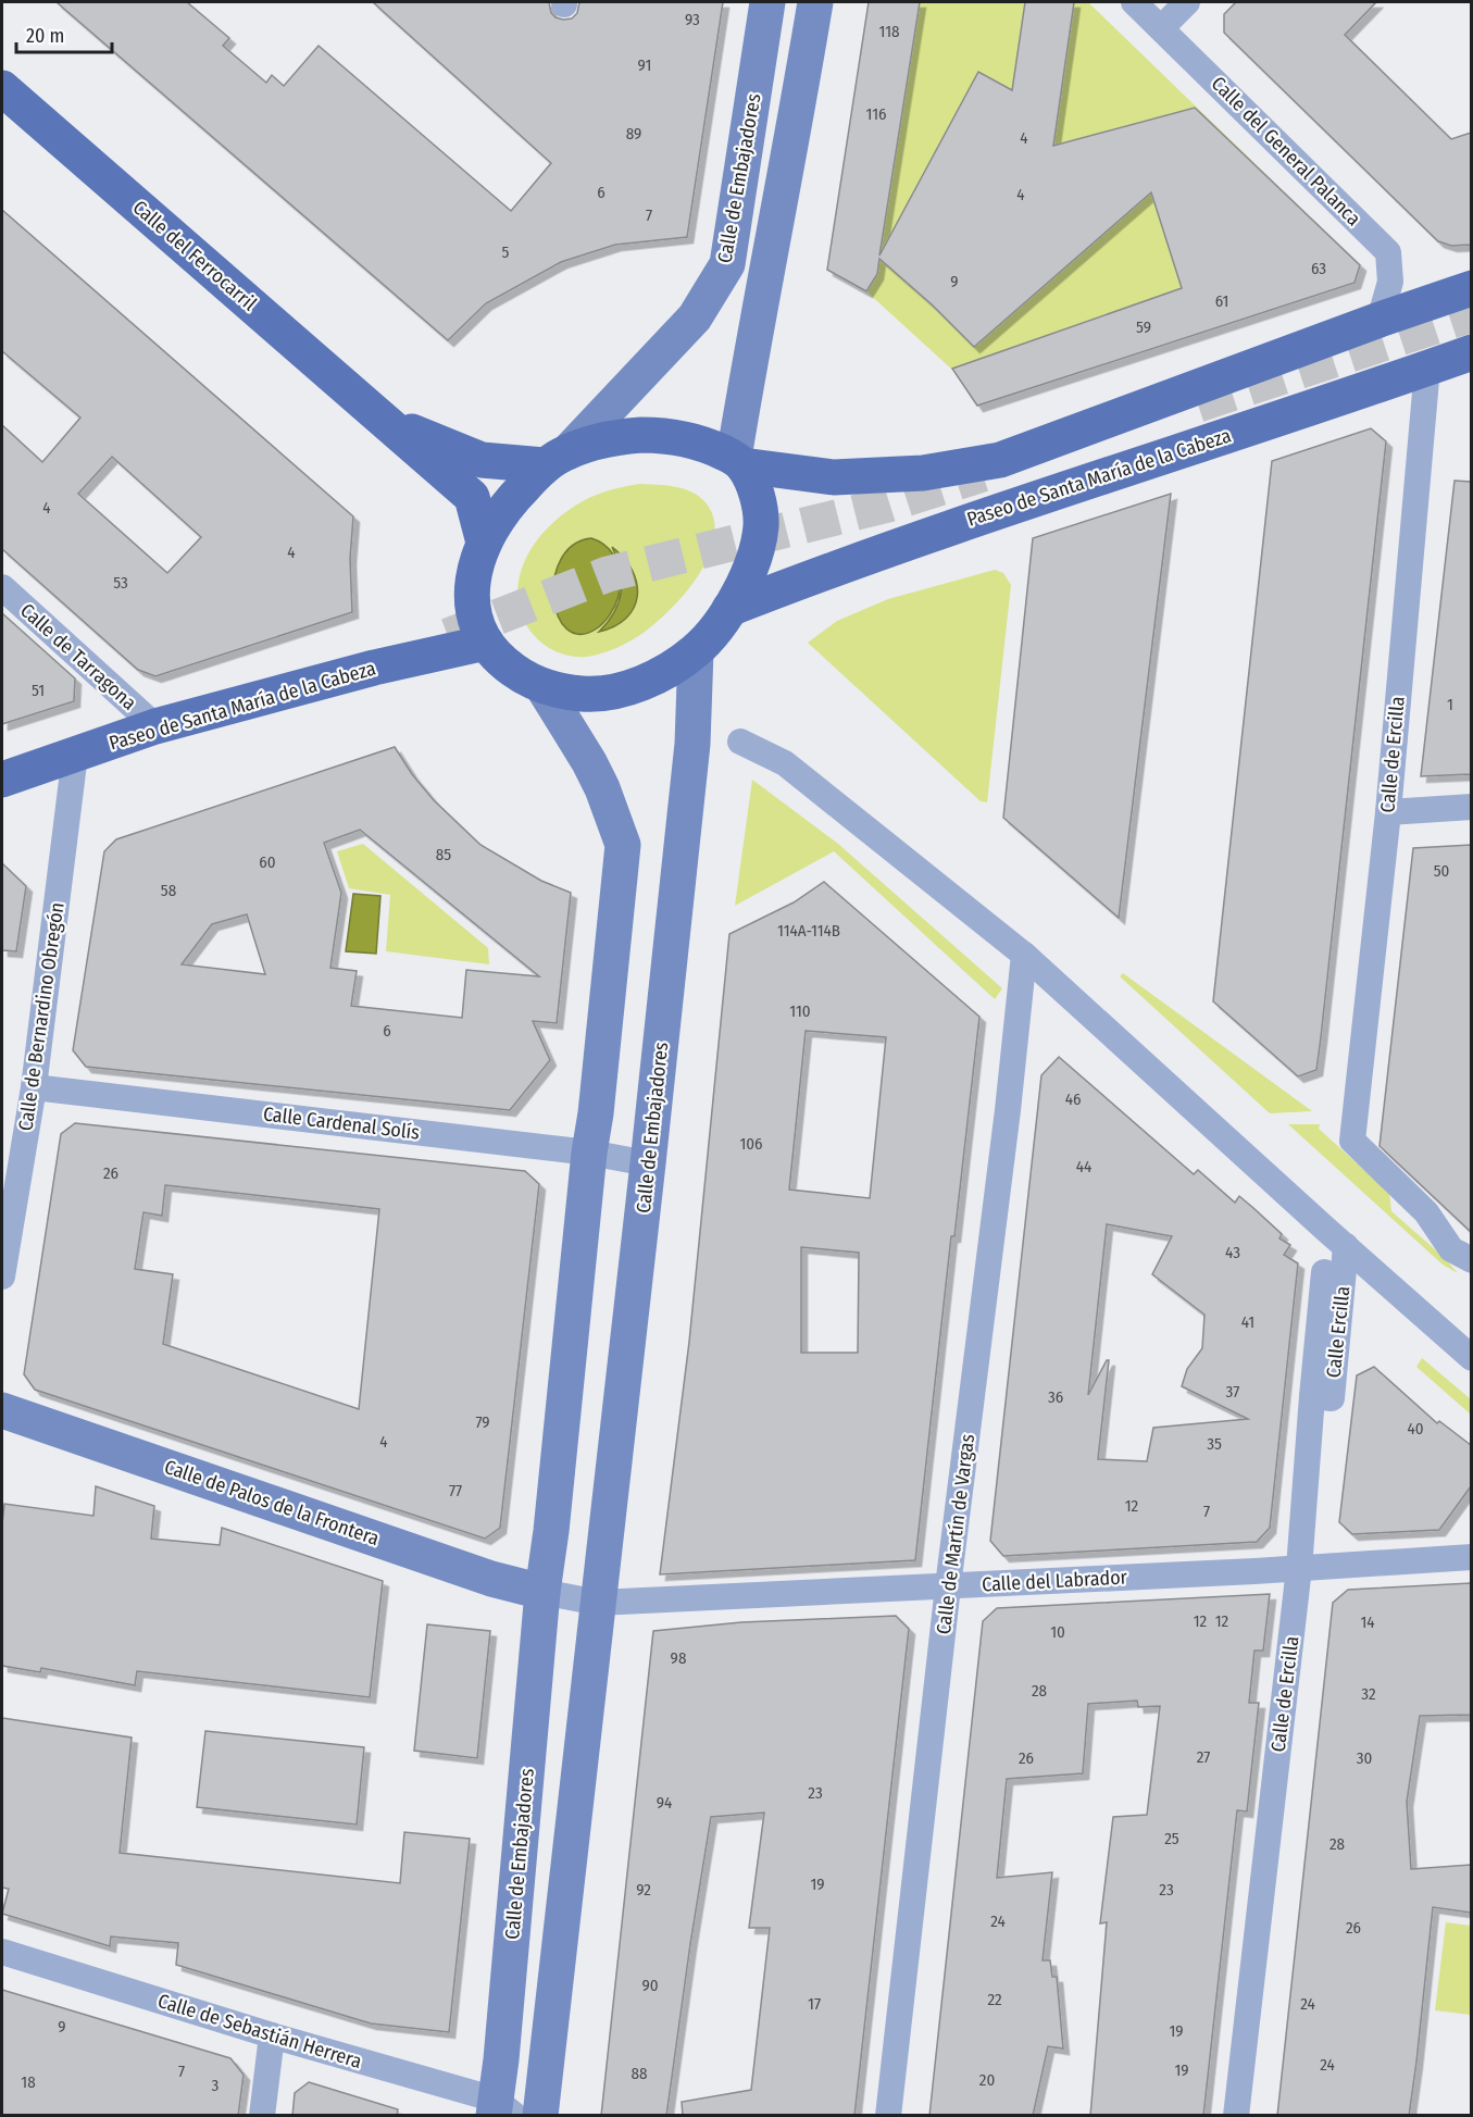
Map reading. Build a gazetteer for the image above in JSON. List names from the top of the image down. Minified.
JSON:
{"streets":{"main road":["Calle de Embajadores","Calle del Ferrocarril","Paseo de Santa María de la Cabeza","Calle de Palos de la Frontera"],"street":["Calle del General Palanca","Calle de Tarragona","Calle de Ercilla","Calle de Bernardino Obregón","Calle Cardenal Solís","Calle Ercilla","Calle de Martín de Vargas","Calle del Labrador","Calle de Sebastián Herrera"]},"crossings":[["Calle de Embajadores","Calle del Ferrocarril"],["Calle de Embajadores","Calle Cardenal Solís"],["Calle de Embajadores","Calle de Palos de la Frontera"],["Calle de Embajadores","Calle del Labrador"],["Calle de Embajadores","Calle de Sebastián Herrera"],["Paseo de Santa María de la Cabeza","Calle de Tarragona"],["Paseo de Santa María de la Cabeza","Calle de Ercilla"],["Paseo de Santa María de la Cabeza","Calle de Bernardino Obregón"],["Calle de Ercilla","Calle Ercilla"],["Calle de Ercilla","Calle del Labrador"],["Calle de Bernardino Obregón","Calle Cardenal Solís"],["Calle de Martín de Vargas","Calle del Labrador"]],"house_numbers":["93","118","91","116","89","4","6","4","7","5","63","9","61","59","4","4","53","51","1","85","60","50","58","114A-114B","110","6","46","106","44","26","43","41","37","36","79","40","4","35","77","12","7","12","12","14","10","98","28","32","27","26","30","23","94","25","28","19","92","23","24","26","90","22","17","24","9","19","24","19","7","88","20","18","3"],"scale_bar":"20 m"}
